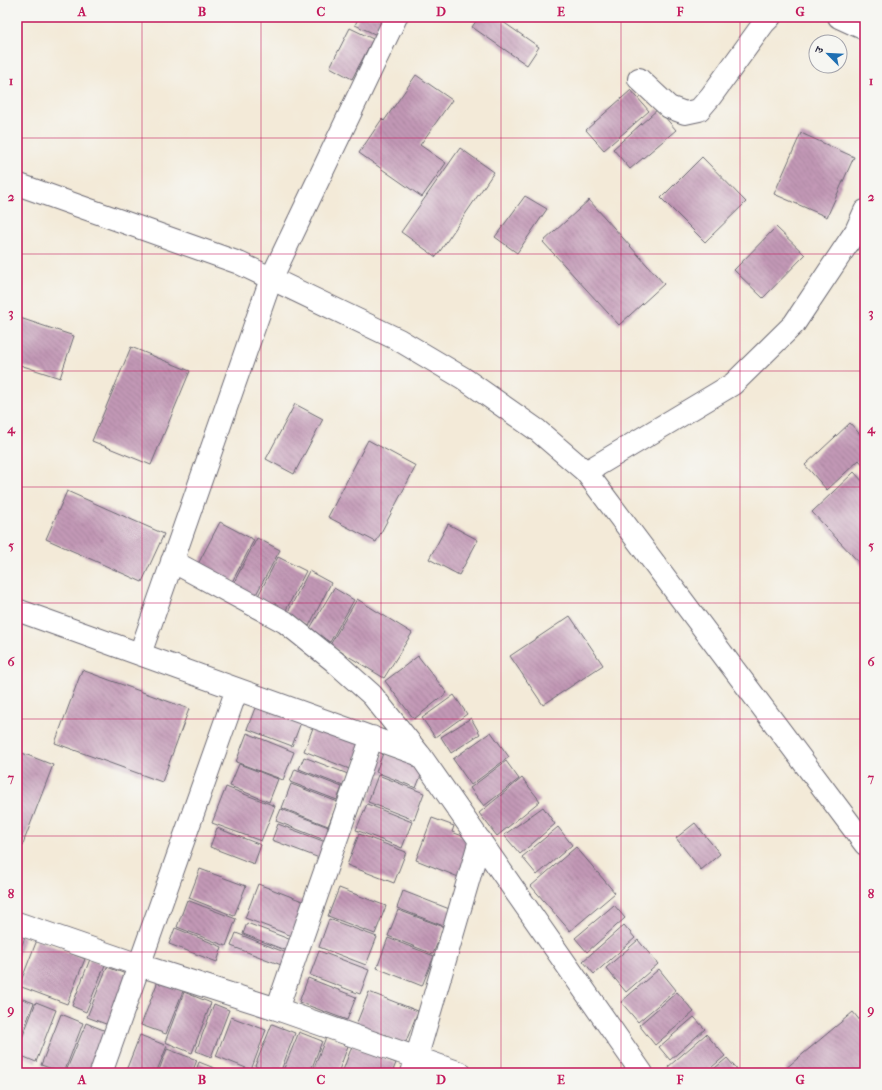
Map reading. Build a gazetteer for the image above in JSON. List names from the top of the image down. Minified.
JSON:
{"north":"top left","grid":{"columns":["A","B","C","D","E","F","G"],"rows":["1","2","3","4","5","6","7","8","9"]}}
